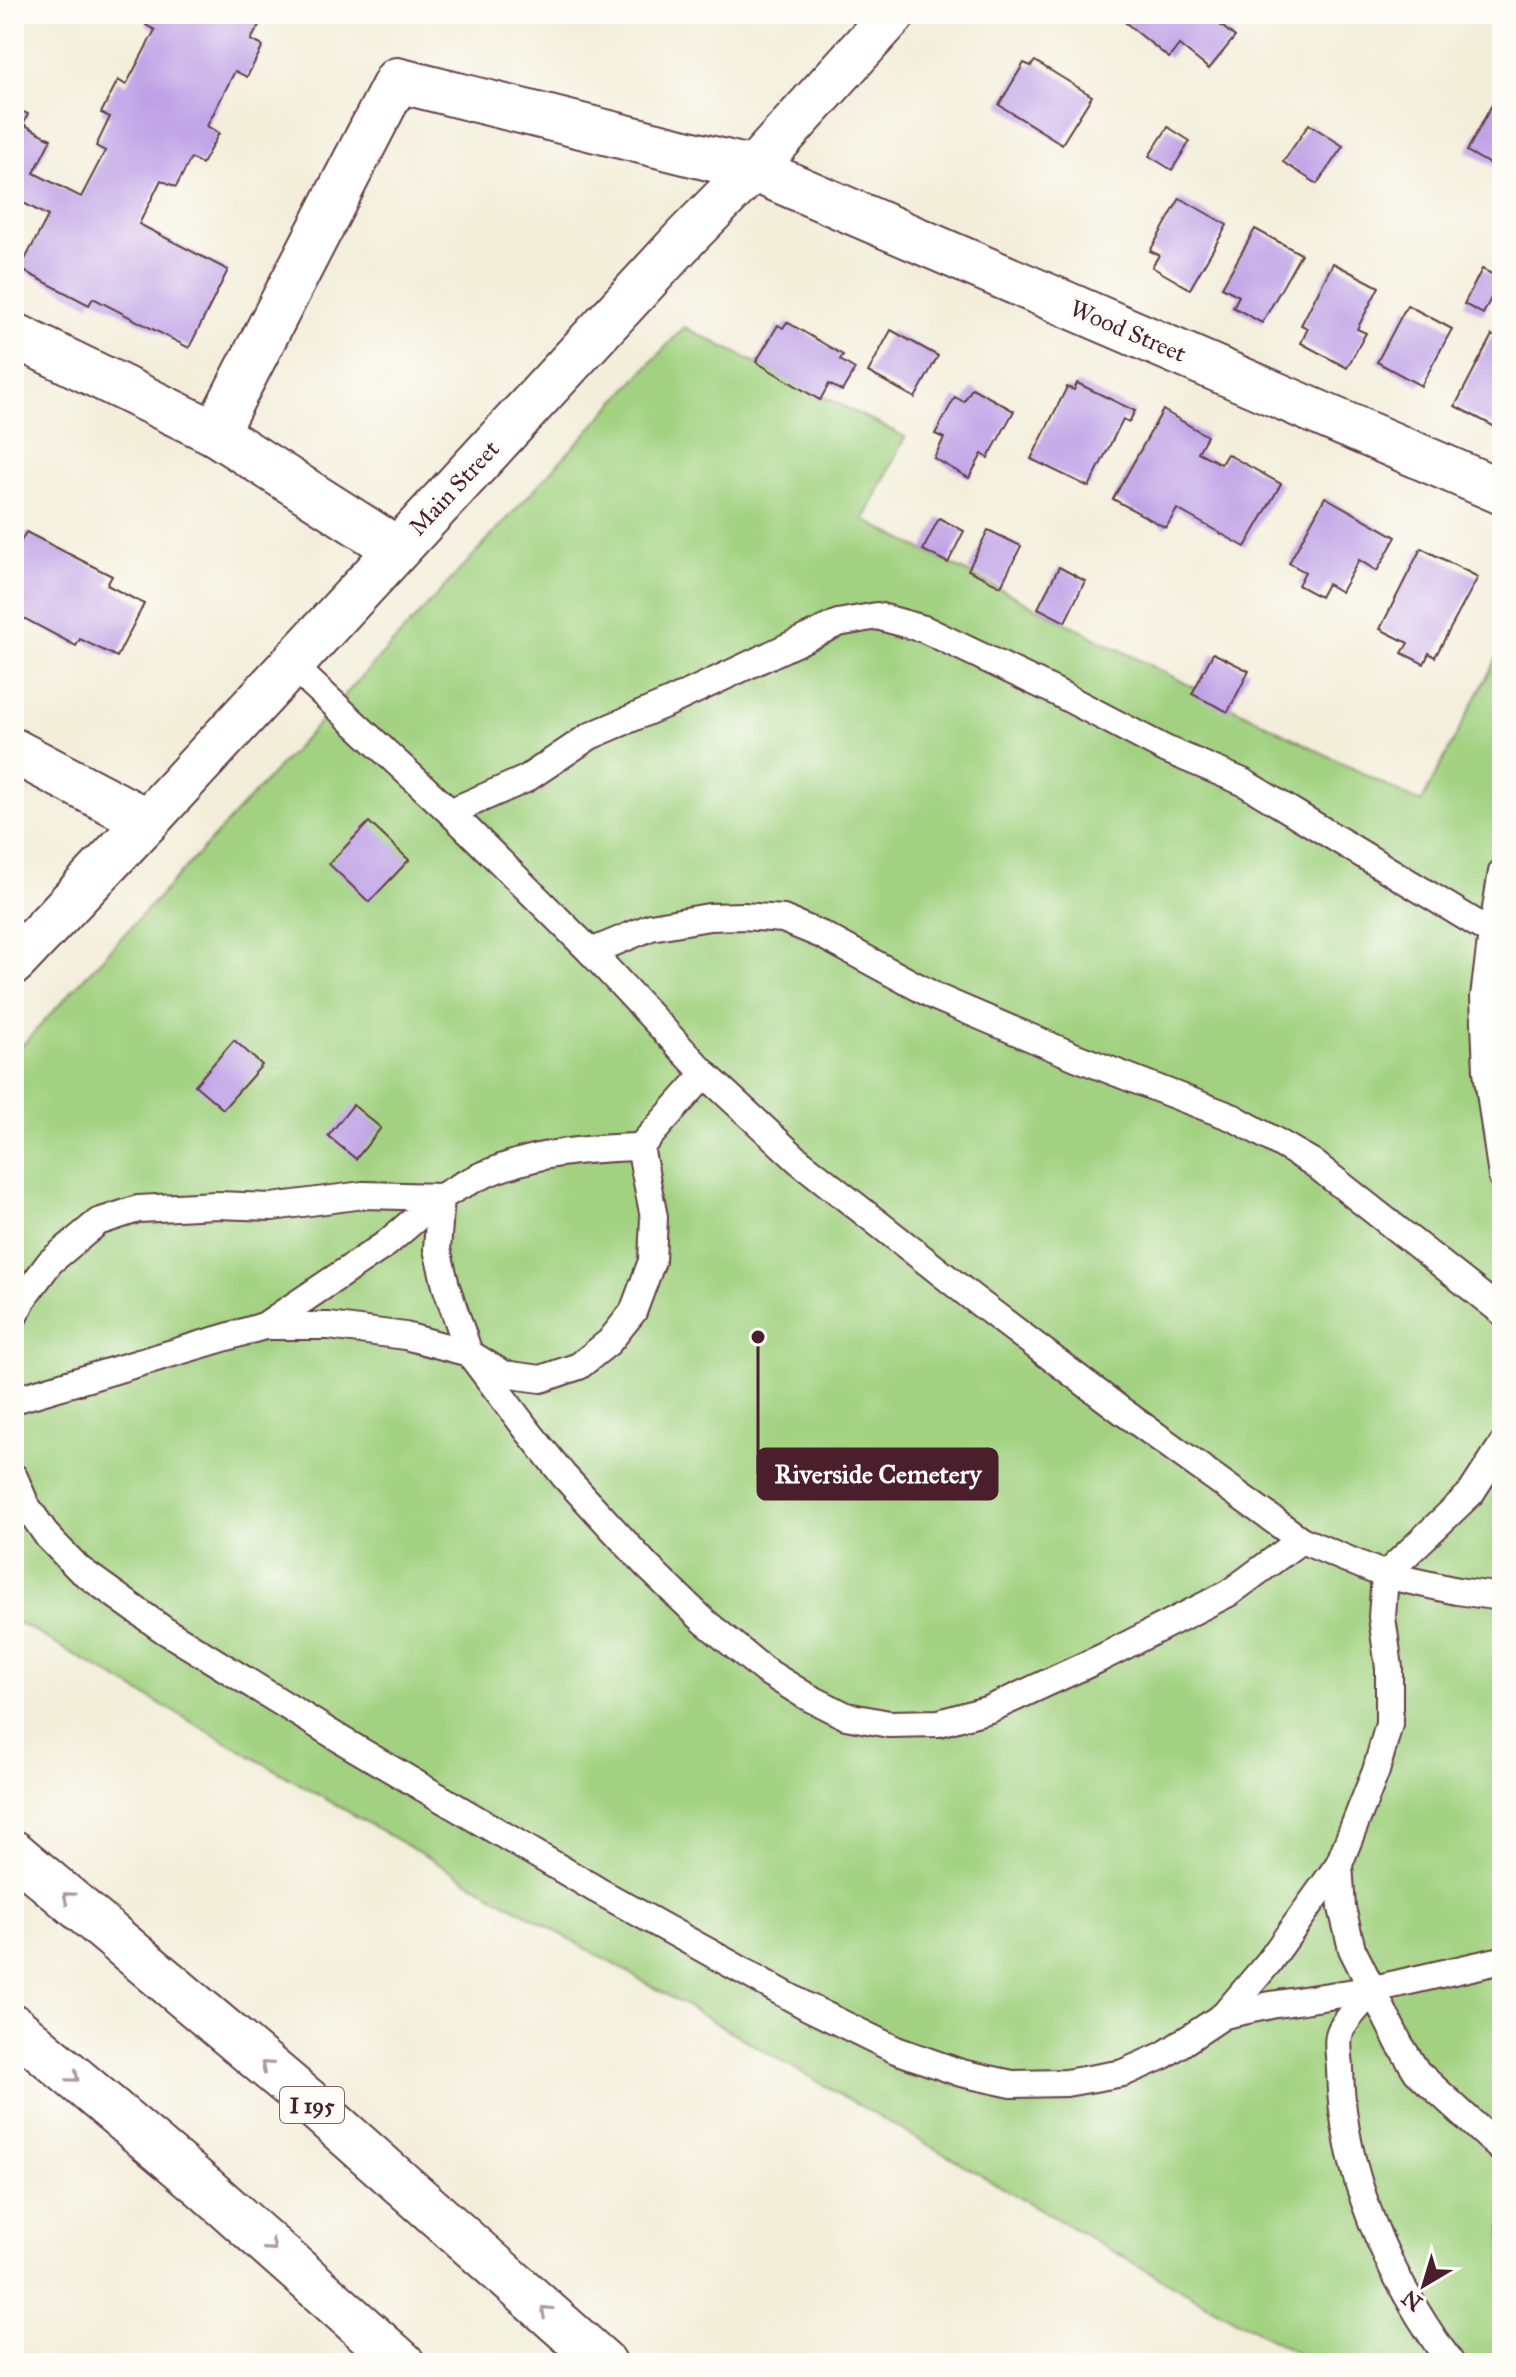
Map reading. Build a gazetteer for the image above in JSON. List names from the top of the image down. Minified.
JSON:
{"streets":{"main road":["Wood Street","Main Street","I 195"]},"crossings":[["Wood Street","Main Street"]],"places":["Riverside Cemetery"],"north":"bottom left"}
